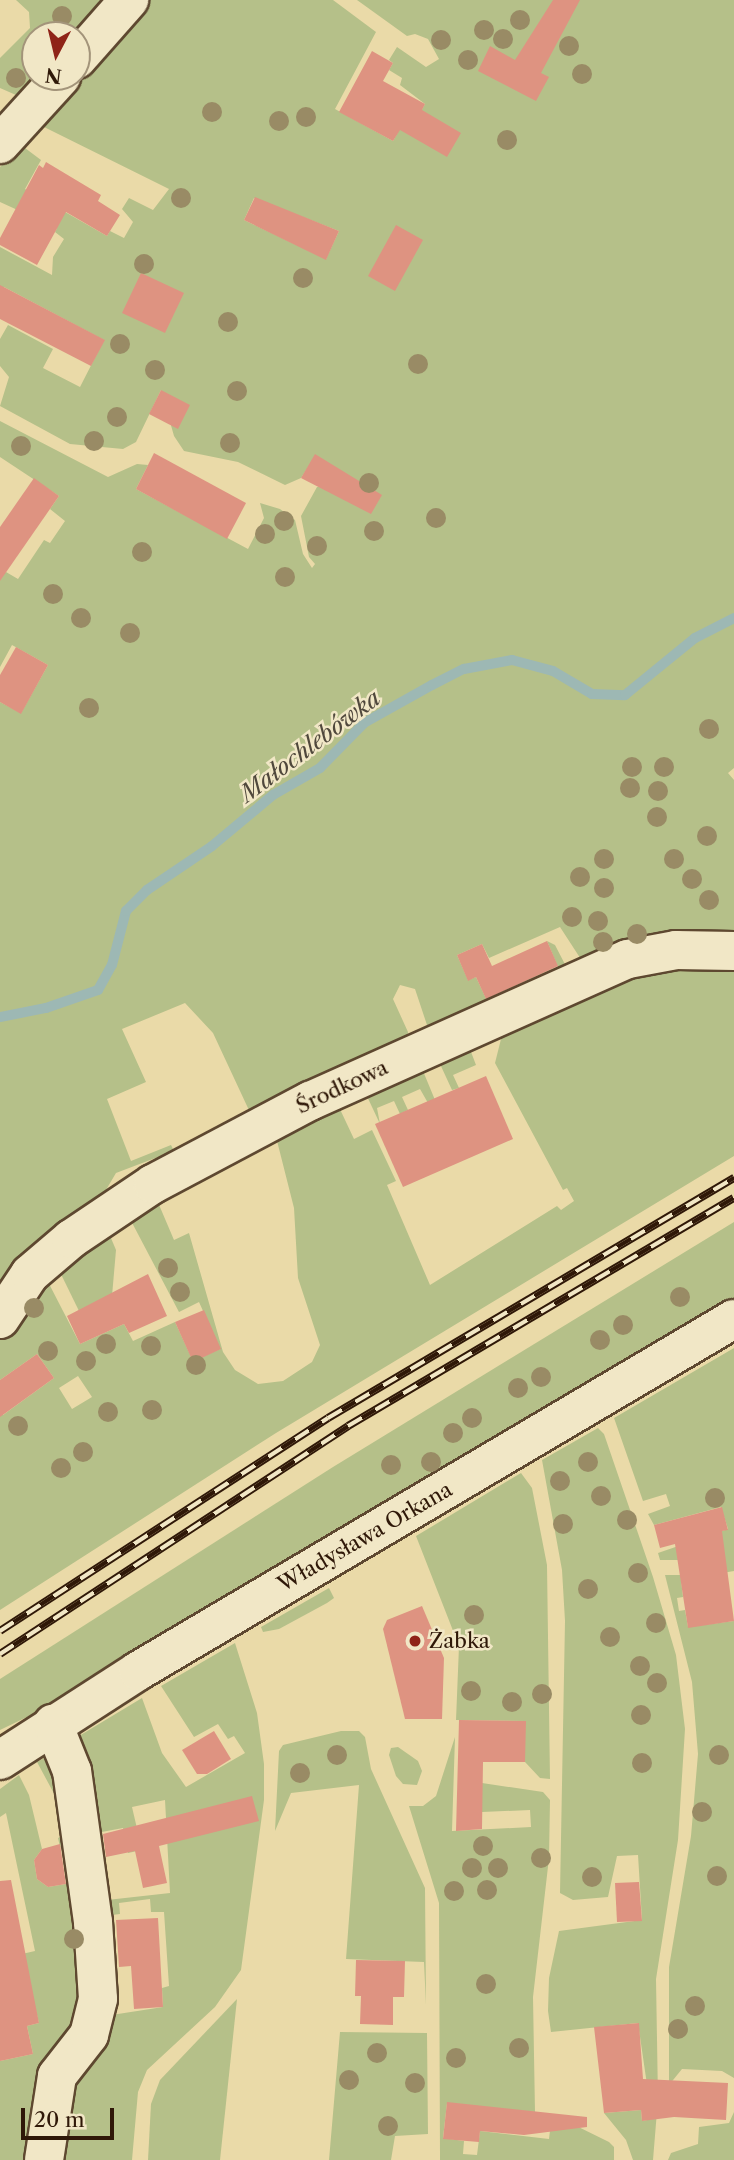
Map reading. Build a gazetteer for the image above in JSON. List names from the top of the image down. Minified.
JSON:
{"streets":{"street":["Środkowa","Władysława Orkana"]},"water":["Małochlebówka"],"places":["Żabka"],"scale_bar":"20 m","north":"bottom"}
